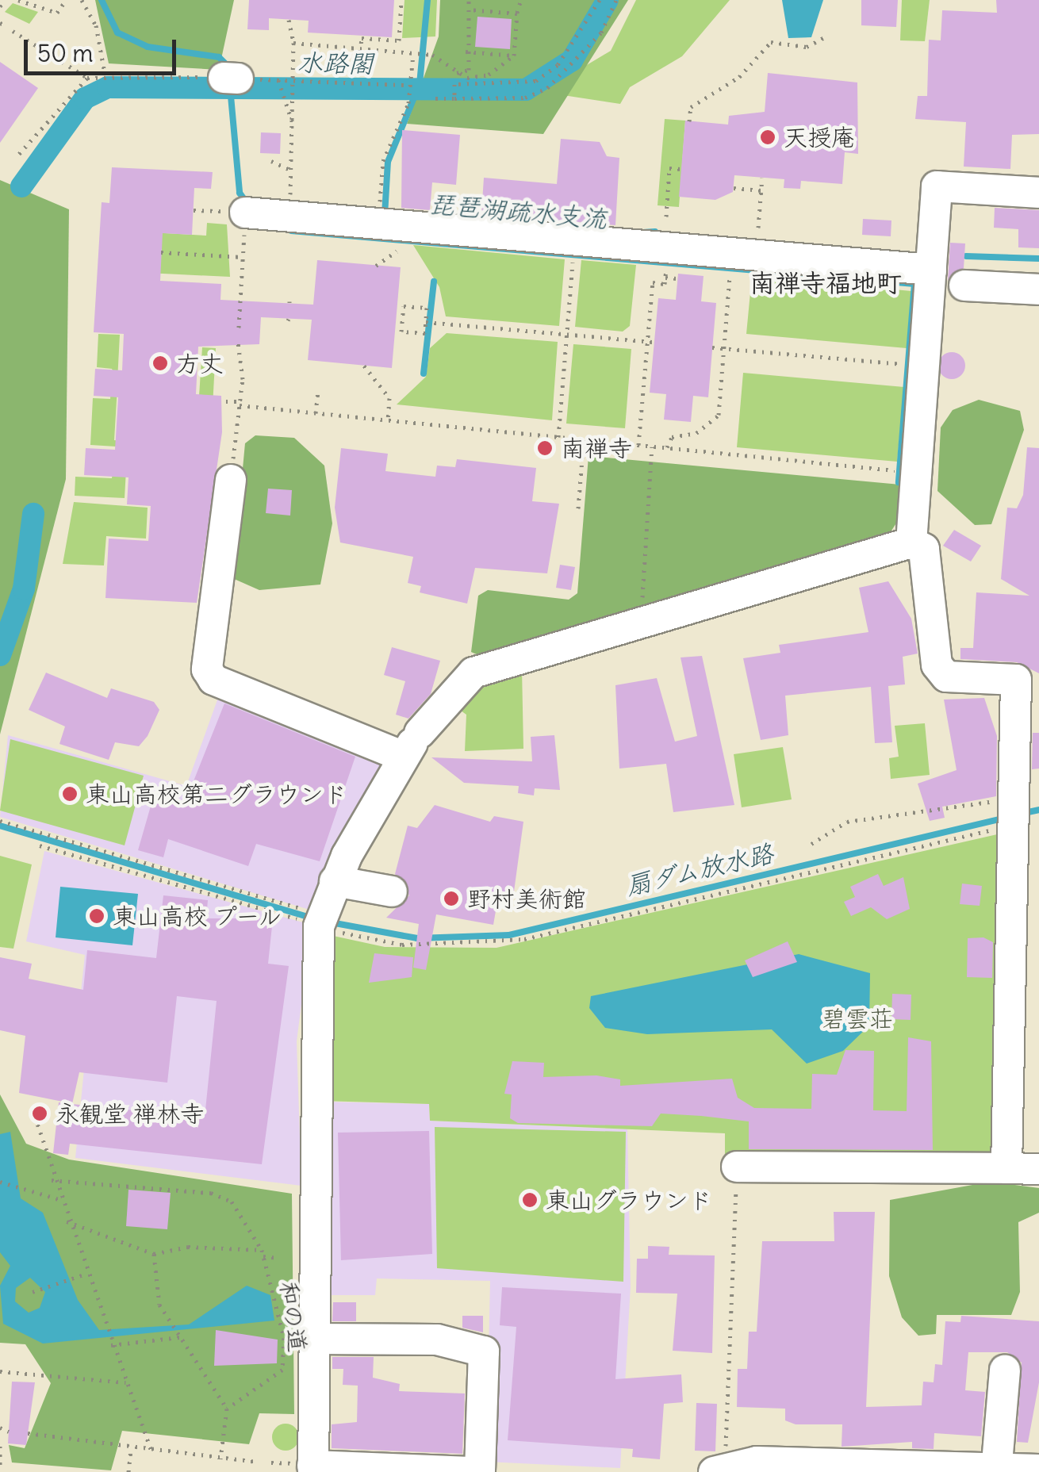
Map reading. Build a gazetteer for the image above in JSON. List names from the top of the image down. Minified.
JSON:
{"streets":{"path":["和の道"]},"districts":["南禅寺福地町"],"water":["水路閣","琵琶湖疏水支流","扇ダム放水路"],"parks":["碧雲荘"],"places":["天授庵","方丈","南禅寺","東山高校第二グラウンド","野村美術館","東山高校 プール","永観堂 禅林寺","東山グラウンド"],"scale_bar":"50 m"}
